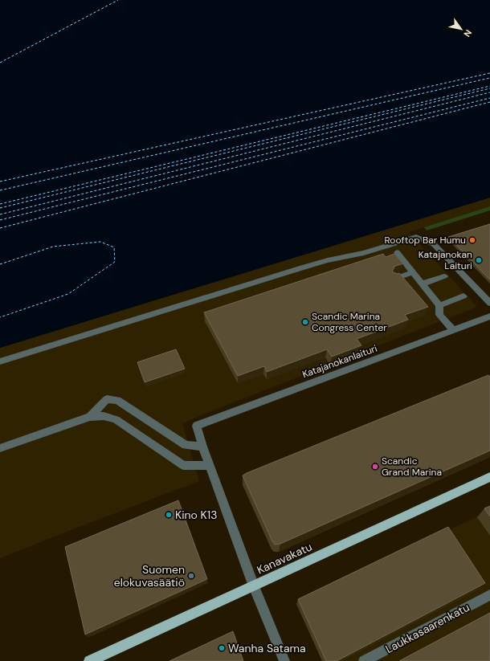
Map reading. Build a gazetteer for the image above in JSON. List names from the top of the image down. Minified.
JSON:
{"streets":{"main road":["Kanavakatu"],"street":["Katajanokanlaituri","Laukkasaarenkatu"]},"places":["Rooftop Bar Humu","Katajanokan Laituri","Scandic Marina Congress Center","Scandic Grand Marina","Kino K13","Suomen elokuvasäätiö","Wanha Satama"],"north":"bottom right"}
